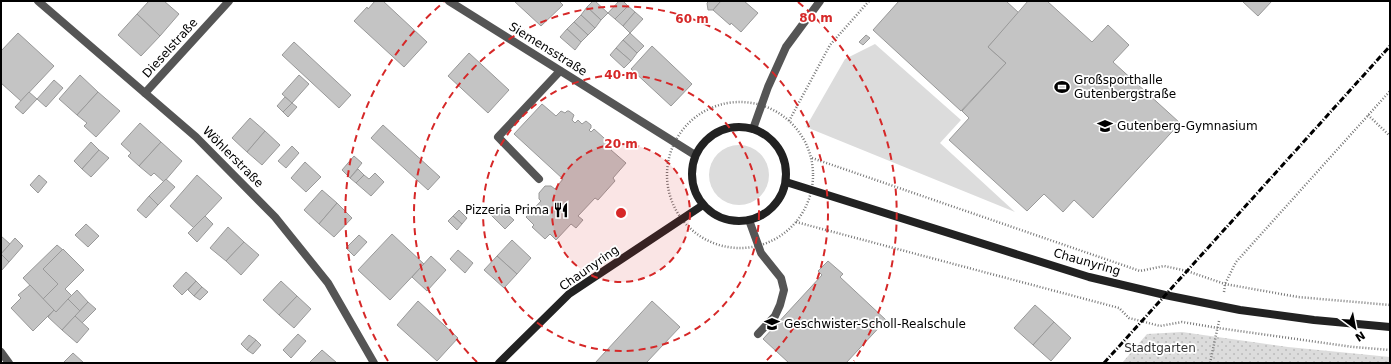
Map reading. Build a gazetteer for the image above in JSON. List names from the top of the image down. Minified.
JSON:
{"streets":{"street":["Dieselstraße","Siemensstraße","Wöhlerstraße","Chaunyring"]},"crossings":[["Dieselstraße","Wöhlerstraße"],["Siemensstraße","Chaunyring"]],"parks":["Stadtgarten"],"places":{"sports":["Großsporthalle Gutenbergstraße"],"school or university":["Gutenberg-Gymnasium","Geschwister-Scholl-Realschule"],"restaurant":["Pizzeria Prima"]},"north":"bottom right","rings":["80 m","60 m","40 m","20 m"]}
